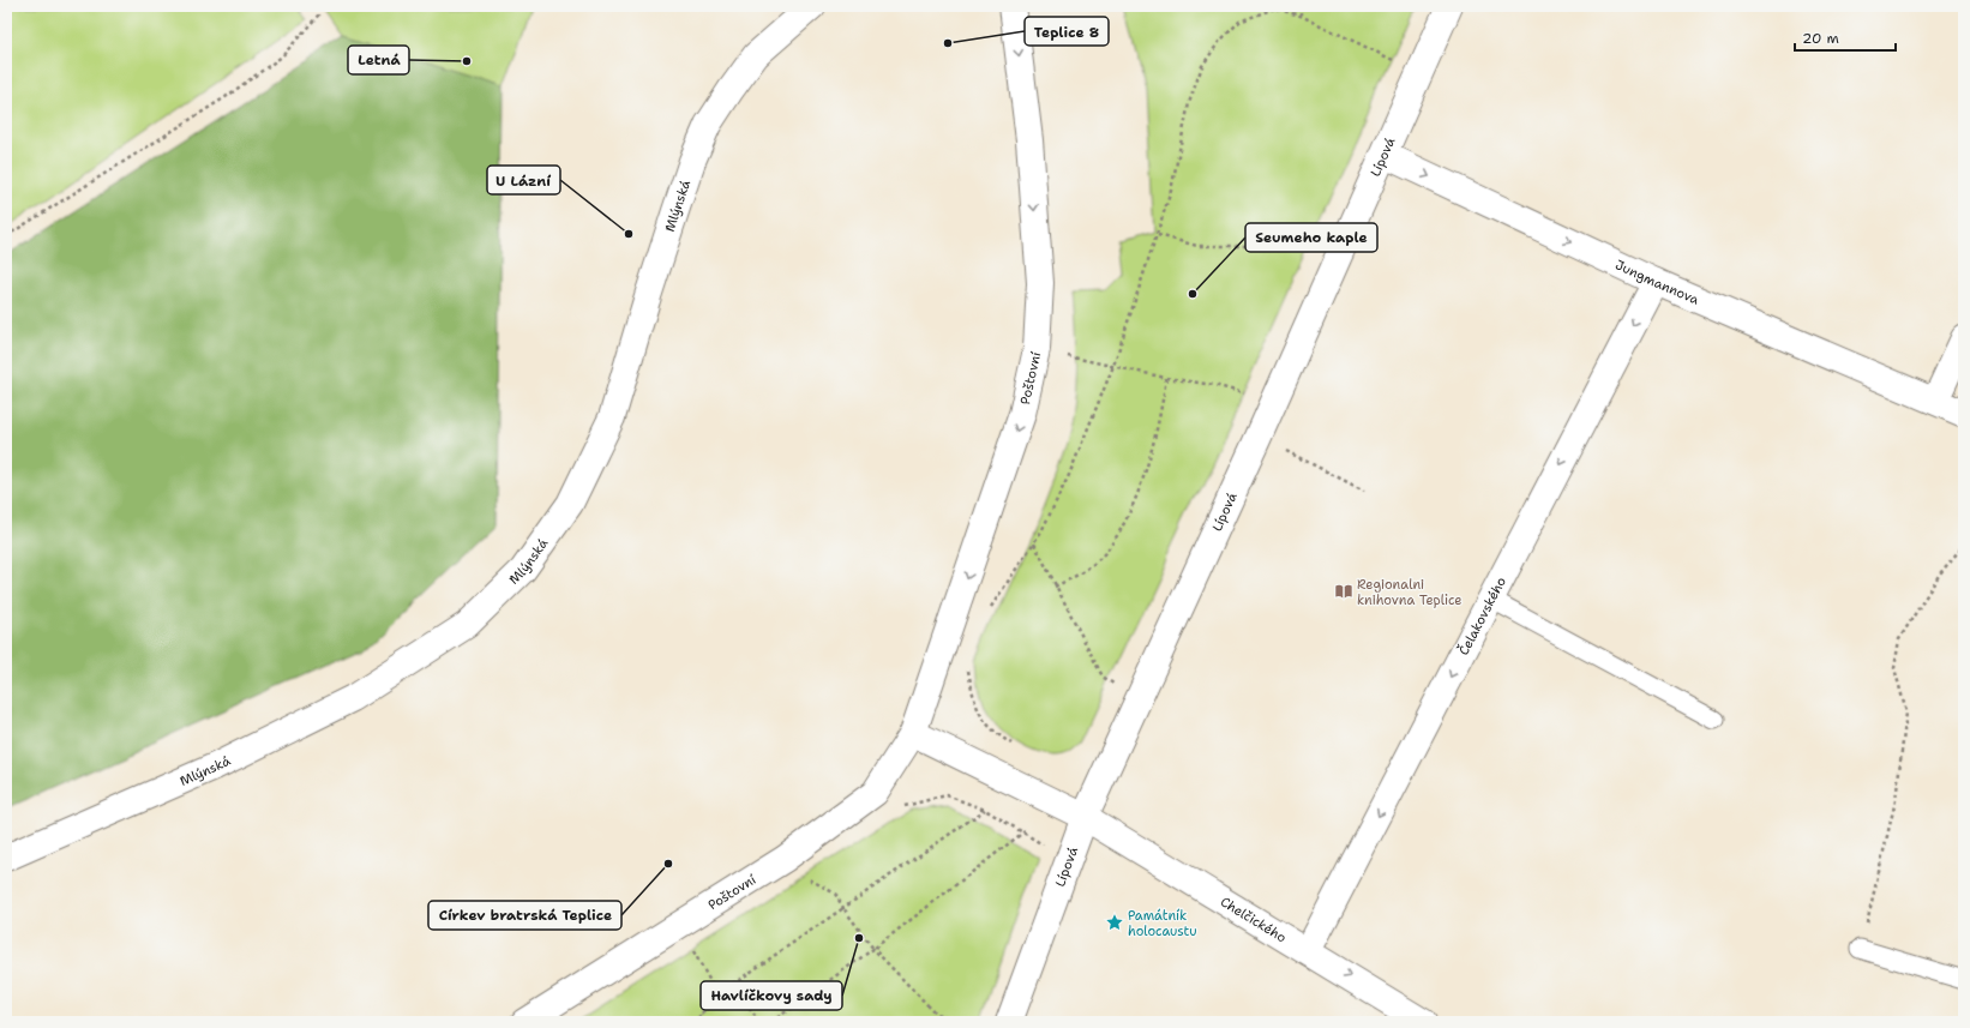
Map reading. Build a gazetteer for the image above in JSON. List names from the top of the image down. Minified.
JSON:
{"streets":{"street":["Lípová","Mlýnská","Jungmannova","Poštovní","Čelakovského","Chelčického"]},"crossings":[["Lípová","Jungmannova"],["Lípová","Chelčického"],["Jungmannova","Čelakovského"],["Čelakovského","Chelčického"]],"one_way":["Jungmannova","Poštovní","Čelakovského"],"places":{"other":["Teplice 8","Letná","U Lázní","Seumeho kaple","Církev bratrská Teplice","Havlíčkovy sady"],"library":["Regionalni knihovna Teplice"],"place":["Památník holocaustu"]},"scale_bar":"20 m"}
